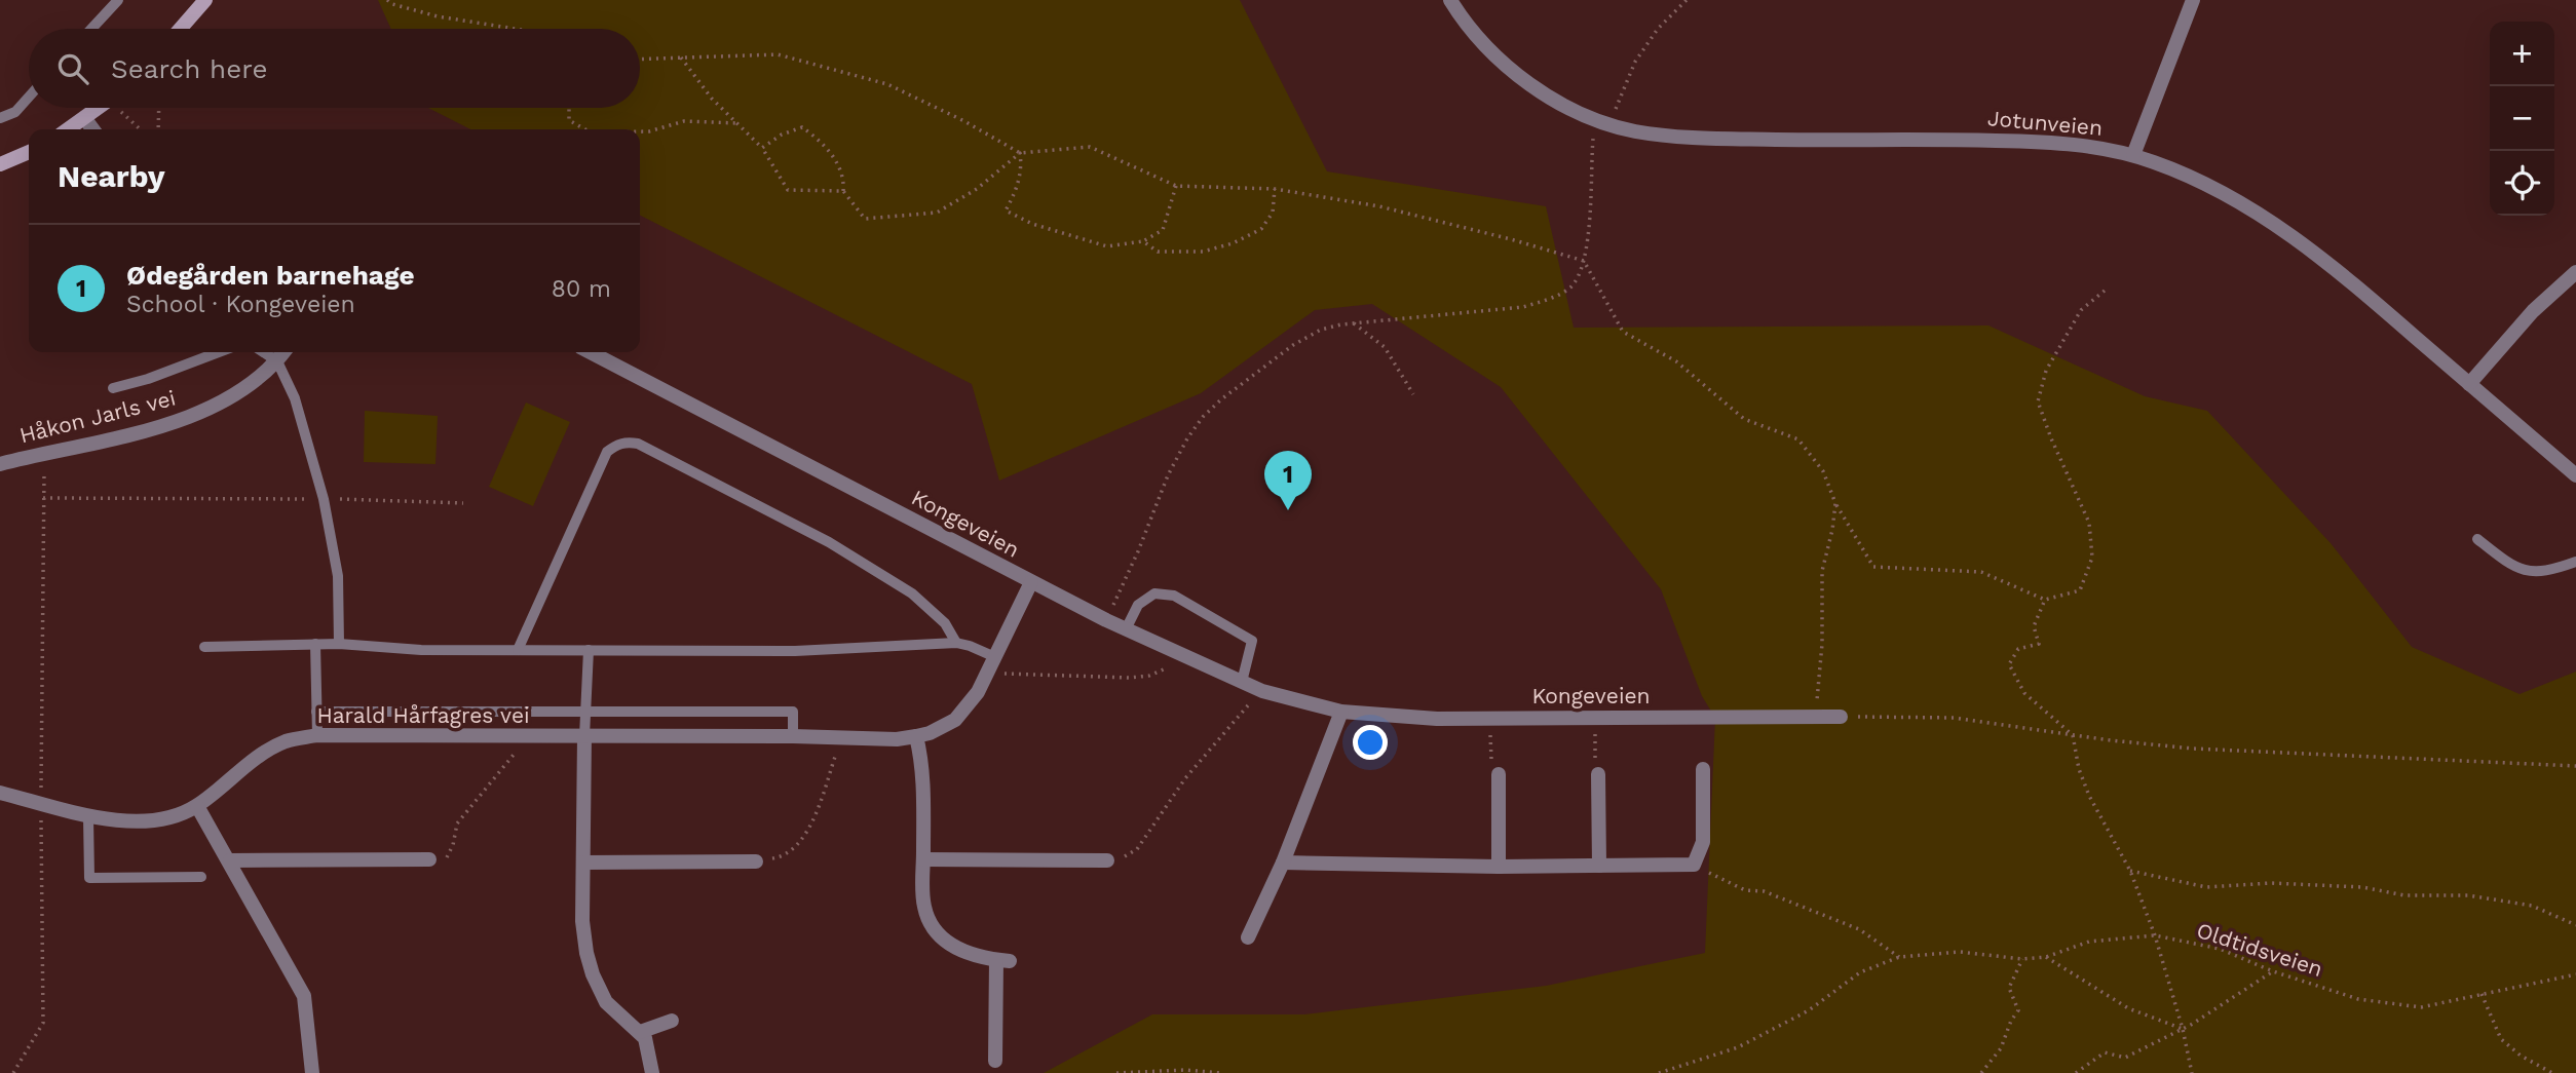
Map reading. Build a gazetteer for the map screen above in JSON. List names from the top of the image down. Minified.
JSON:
{"streets":{"street":["Jotunveien","Håkon Jarls vei","Kongeveien","Harald Hårfagres vei"],"path":["Oldtidsveien"]},"crossings":[["Kongeveien","Harald Hårfagres vei"]],"page":{"map_buttons":["+","−"],"search":"Search here","heading":"Nearby","list":[{"mark":"1","name":"Ødegården barnehage","note":"School · Kongeveien","value":"80 m"}],"pins":"1"}}
